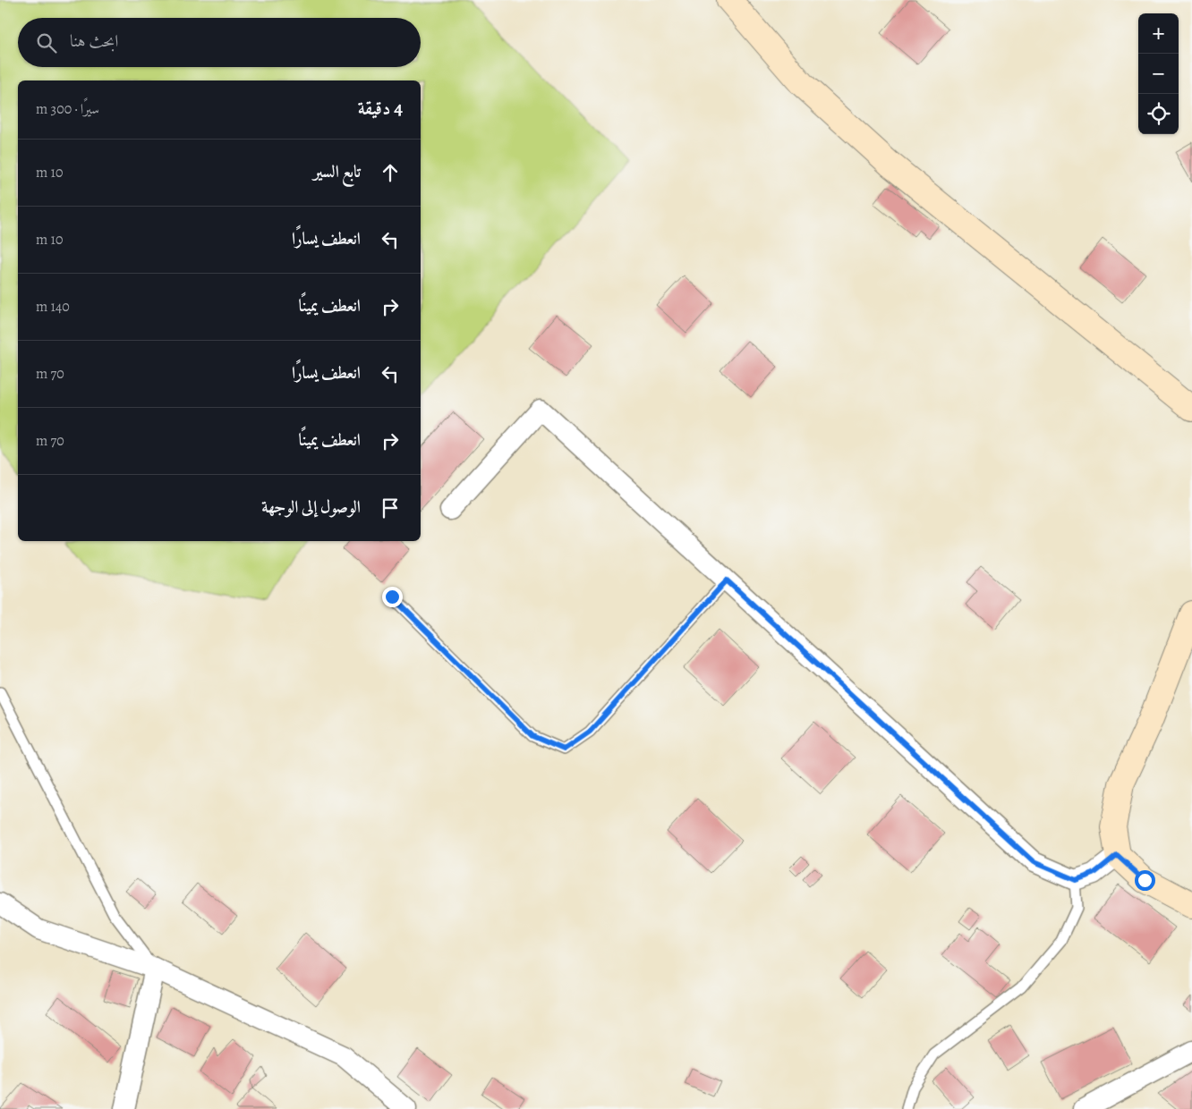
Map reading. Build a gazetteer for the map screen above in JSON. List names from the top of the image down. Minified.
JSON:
{"page":{"map_buttons":["+","−"],"search":"ابحث هنا","heading":["4 دقيقة","سيرًا · 300 m"],"list":[["تابع السير","10 m"],["انعطف يسارًا","10 m"],["انعطف يمينًا","140 m"],["انعطف يسارًا","70 m"],["انعطف يمينًا","70 m"],"الوصول إلى الوجهة"]}}
